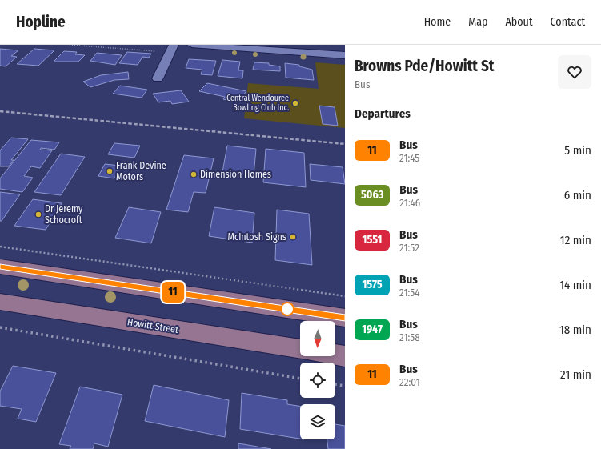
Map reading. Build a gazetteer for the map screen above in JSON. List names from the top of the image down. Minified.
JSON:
{"streets":{"main road":["Howitt Street"]},"places":["Central Wendouree Bowling Club Inc.","Frank Devine Motors","Dimension Homes","Dr Jeremy Schocroft","McIntosh Signs"],"lines":["bus line 11"],"north":"bottom","page":{"header":"Hopline","nav":["Home","Map","About","Contact"],"on_map":"11","heading":[["Browns Pde/Howitt St","Bus"],"Departures"],"list":[{"mark":"11","name":"Bus","note":"21:45","value":"5 min"},{"mark":"5063","name":"Bus","note":"21:46","value":"6 min"},{"mark":"1551","name":"Bus","note":"21:52","value":"12 min"},{"mark":"1575","name":"Bus","note":"21:54","value":"14 min"},{"mark":"1947","name":"Bus","note":"21:58","value":"18 min"},{"mark":"11","name":"Bus","note":"22:01","value":"21 min"}]}}
